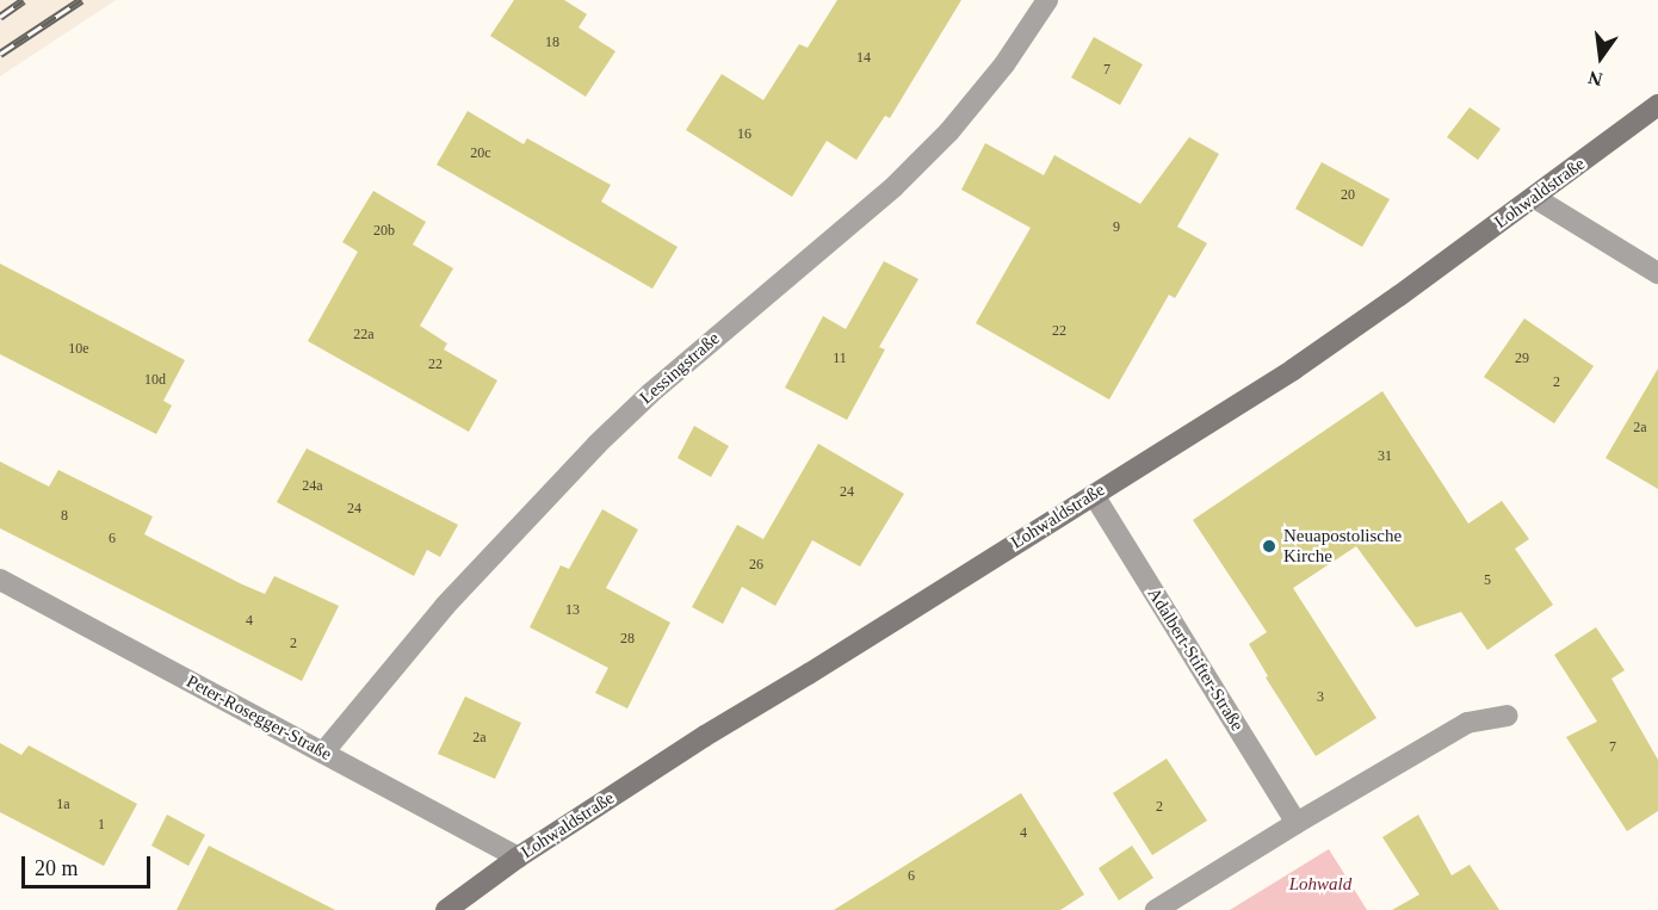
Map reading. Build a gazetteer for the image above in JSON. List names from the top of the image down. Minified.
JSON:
{"streets":{"street":["Lohwaldstraße","Lessingstraße","Adalbert-Stifter-Straße","Peter-Rosegger-Straße"]},"crossings":[["Lohwaldstraße","Adalbert-Stifter-Straße"],["Lohwaldstraße","Peter-Rosegger-Straße"],["Lessingstraße","Peter-Rosegger-Straße"]],"parks":["Lohwald"],"places":["Neuapostolische Kirche"],"house_numbers":["18","14","7","16","20c","20","9","20b","22","22a","10e","11","29","22","10d","2","2a","31","24a","24","24","8","6","26","5","13","4","28","2","3","2a","7","1a","2","1","4","6"],"scale_bar":"20 m","north":"bottom"}
